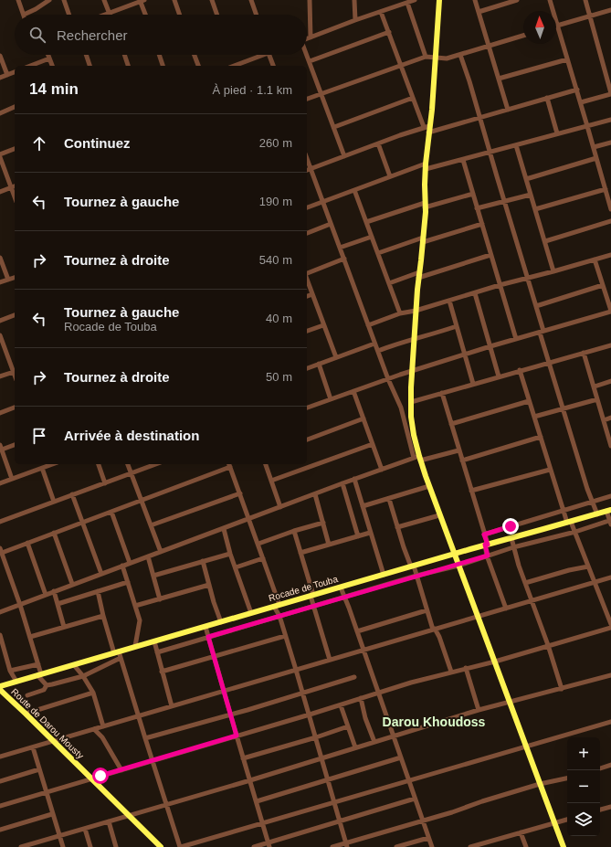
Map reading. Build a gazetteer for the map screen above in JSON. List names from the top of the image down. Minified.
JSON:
{"streets":{"main road":["Rocade de Touba","Route de Darou Mousty"]},"districts":["Darou Khoudoss"],"north":"top","page":{"search":"Rechercher","heading":["14 min","À pied · 1.1 km"],"list":[["Continuez","260 m"],["Tournez à gauche","190 m"],["Tournez à droite","540 m"],["Tournez à gauche","Rocade de Touba","40 m"],["Tournez à droite","50 m"],"Arrivée à destination"],"map_buttons":["+","−"]}}
